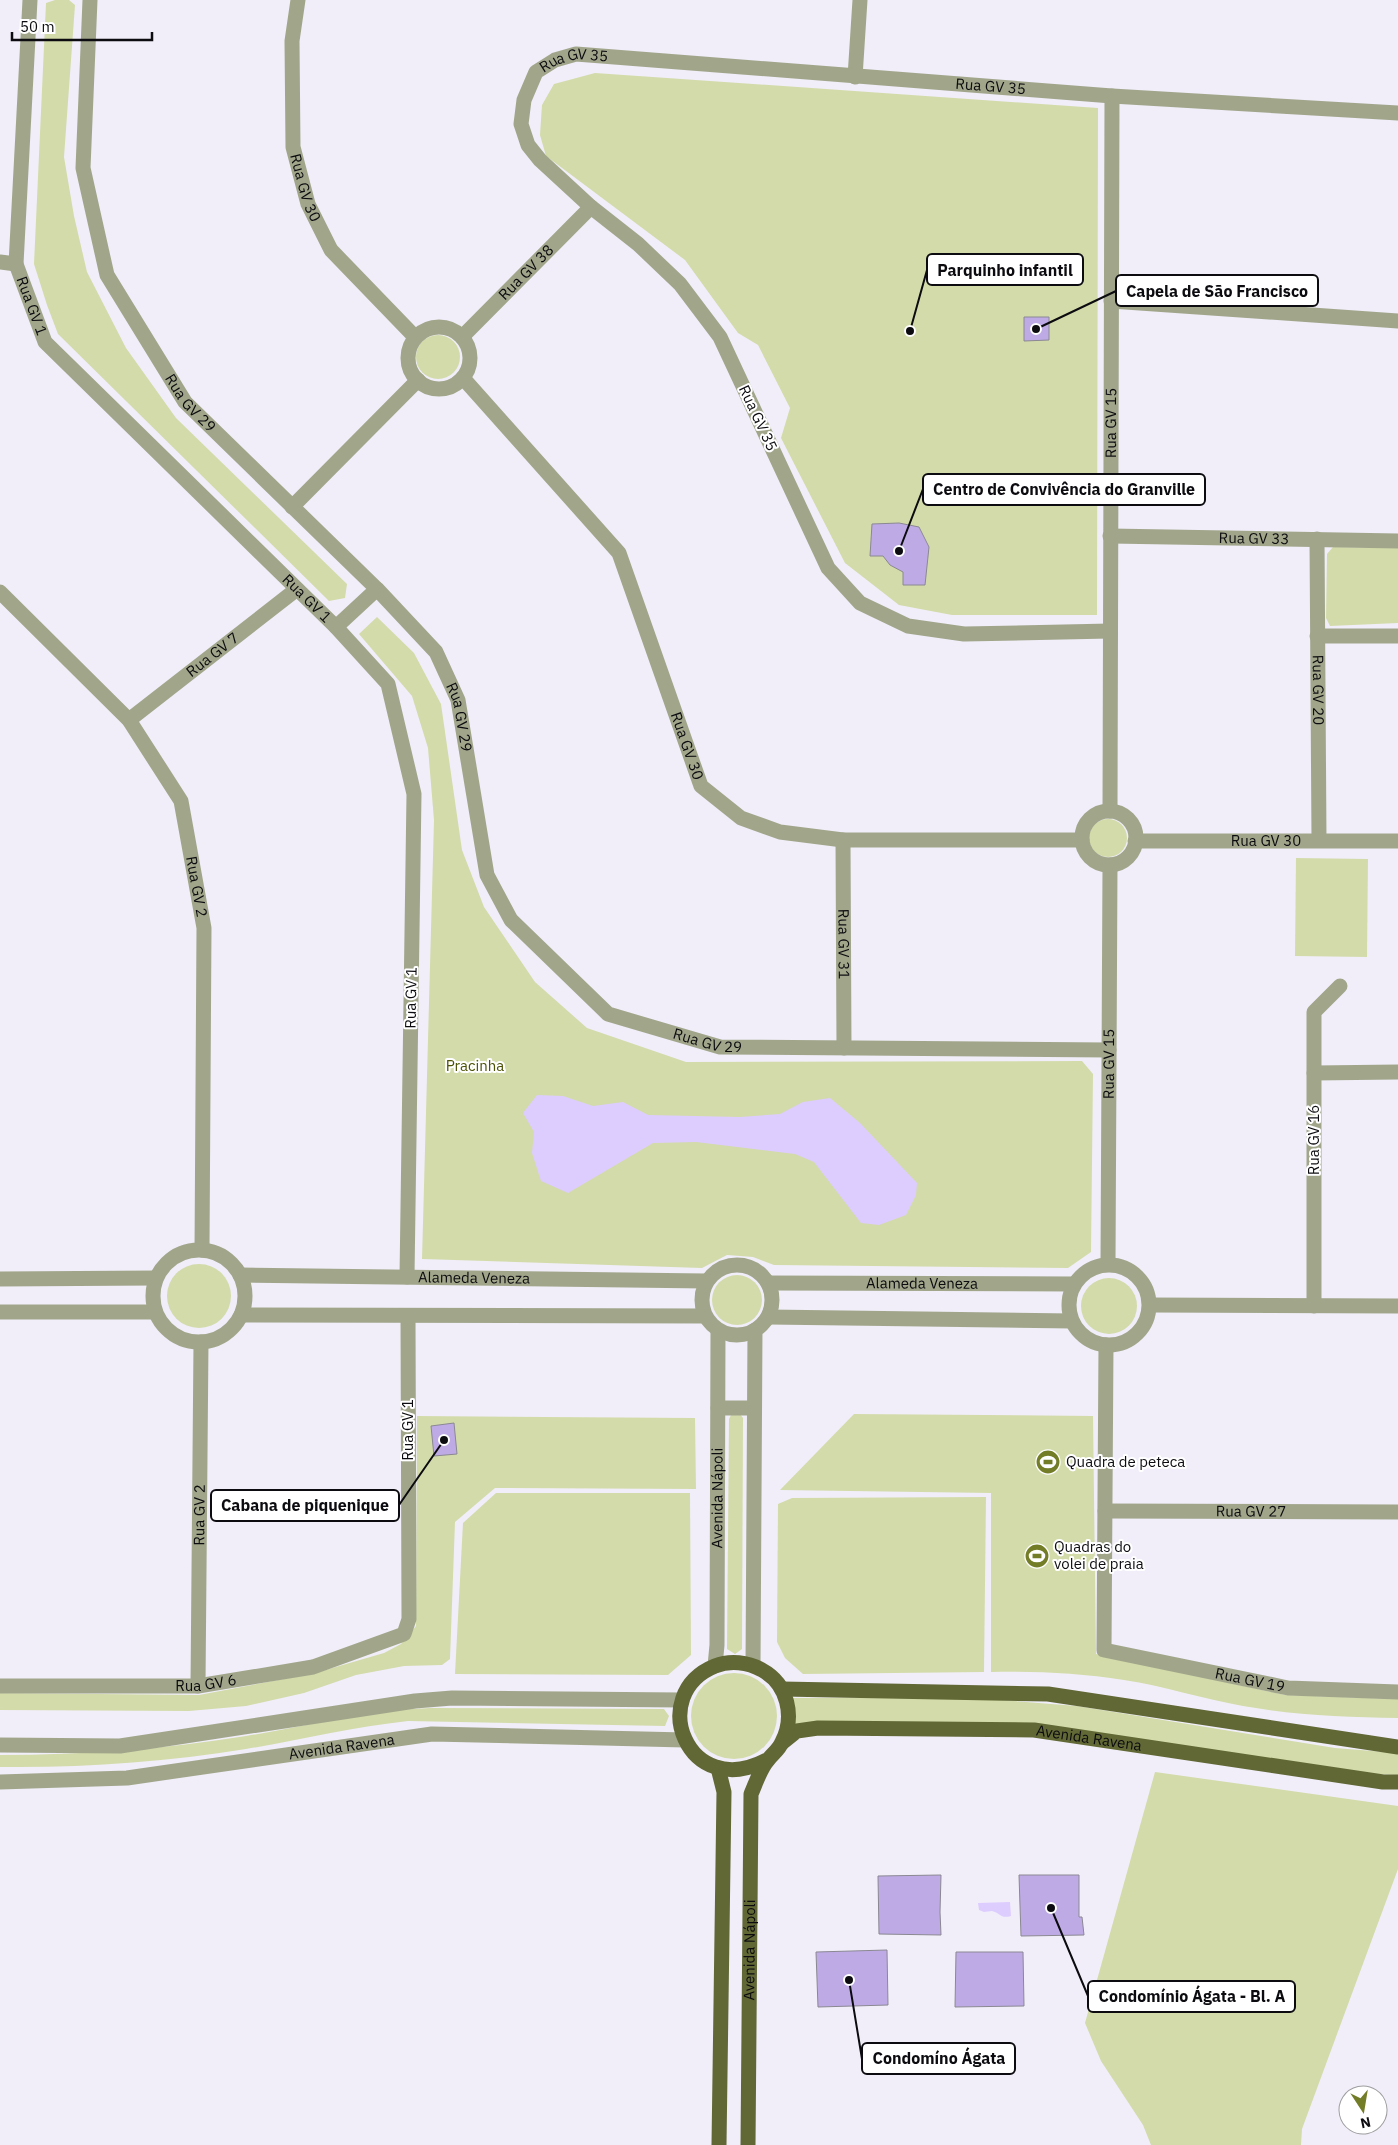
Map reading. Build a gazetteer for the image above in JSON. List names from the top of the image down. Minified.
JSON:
{"streets":{"main road":["Avenida Nápoli","Avenida Ravena"],"street":["Rua GV 35","Rua GV 30","Rua GV 38","Rua GV 1","Rua GV 29","Rua GV 15","Rua GV 33","Rua GV 7","Rua GV 20","Rua GV 2","Rua GV 31","Rua GV 16","Alameda Veneza","Rua GV 27","Rua GV 19","Rua GV 6"]},"crossings":[["Rua GV 35","Rua GV 38"],["Rua GV 35","Rua GV 15"],["Rua GV 30","Rua GV 38"],["Rua GV 30","Rua GV 15"],["Rua GV 30","Rua GV 20"],["Rua GV 30","Rua GV 31"],["Rua GV 1","Rua GV 7"],["Rua GV 1","Alameda Veneza"],["Rua GV 1","Rua GV 6"],["Rua GV 29","Rua GV 15"],["Rua GV 29","Rua GV 31"],["Rua GV 15","Rua GV 33"],["Rua GV 15","Alameda Veneza"],["Rua GV 33","Rua GV 20"],["Rua GV 7","Rua GV 2"],["Rua GV 2","Alameda Veneza"],["Rua GV 2","Rua GV 6"],["Alameda Veneza","Avenida Nápoli"],["Avenida Nápoli","Avenida Ravena"],["Rua GV 27","Rua GV 19"]],"parks":["Pracinha"],"places":{"other":["Capela de São Francisco","Parquinho infantil","Centro de Convivência do Granville","Cabana de piquenique","Condomínio Ágata - Bl. A","Condomíno Ágata"],"sports":["Quadra de peteca","Quadras do volei de praia"]},"scale_bar":"50 m","north":"bottom"}
